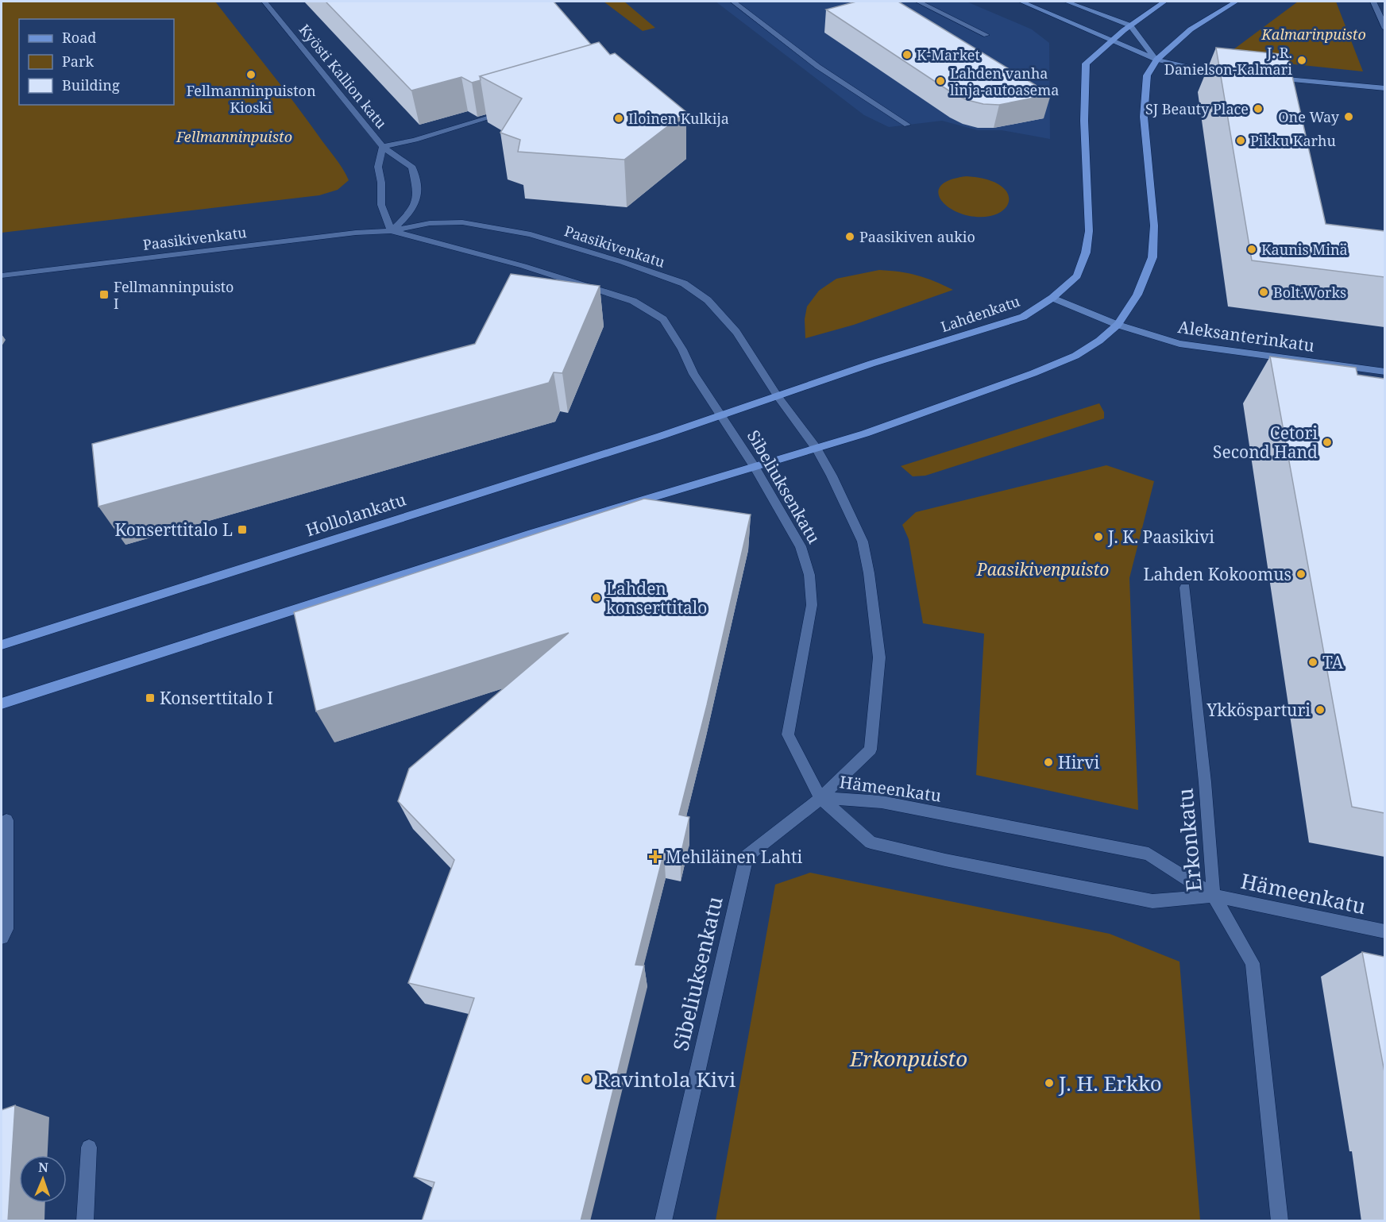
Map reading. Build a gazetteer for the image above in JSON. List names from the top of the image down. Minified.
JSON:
{"streets":{"main road":["Lahdenkatu","Aleksanterinkatu","Hollolankatu"],"street":["Kyösti Kallion katu","Paasikivenkatu","Sibeliuksenkatu","Hämeenkatu","Erkonkatu"]},"crossings":[["Kyösti Kallion katu","Paasikivenkatu"],["Paasikivenkatu","Lahdenkatu"],["Paasikivenkatu","Sibeliuksenkatu"],["Paasikivenkatu","Hollolankatu"],["Lahdenkatu","Aleksanterinkatu"],["Lahdenkatu","Sibeliuksenkatu"],["Lahdenkatu","Hollolankatu"],["Sibeliuksenkatu","Hollolankatu"],["Sibeliuksenkatu","Hämeenkatu"],["Hämeenkatu","Erkonkatu"]],"parks":["Kalmarinpuisto","Fellmanninpuisto","Paasikivenpuisto","Erkonpuisto"],"places":{"other":["K-Market","J. R. Danielson-Kalmari","Fellmanninpuiston Kioski","Lahden vanha linja-autoasema","SJ Beauty Place","One Way","Iloinen Kulkija","Pikku Karhu","Paasikiven aukio","Kaunis Minä","Bolt.Works","Cetori Second Hand","J. K. Paasikivi","Lahden Kokoomus","Lahden konserttitalo","TA","Ykkösparturi","Hirvi","Ravintola Kivi","J. H. Erkko"],"transit":["Fellmanninpuisto I","Konserttitalo L","Konserttitalo I"],"health":["Mehiläinen Lahti"]},"legend":["Road","Park","Building"],"north":"top"}
